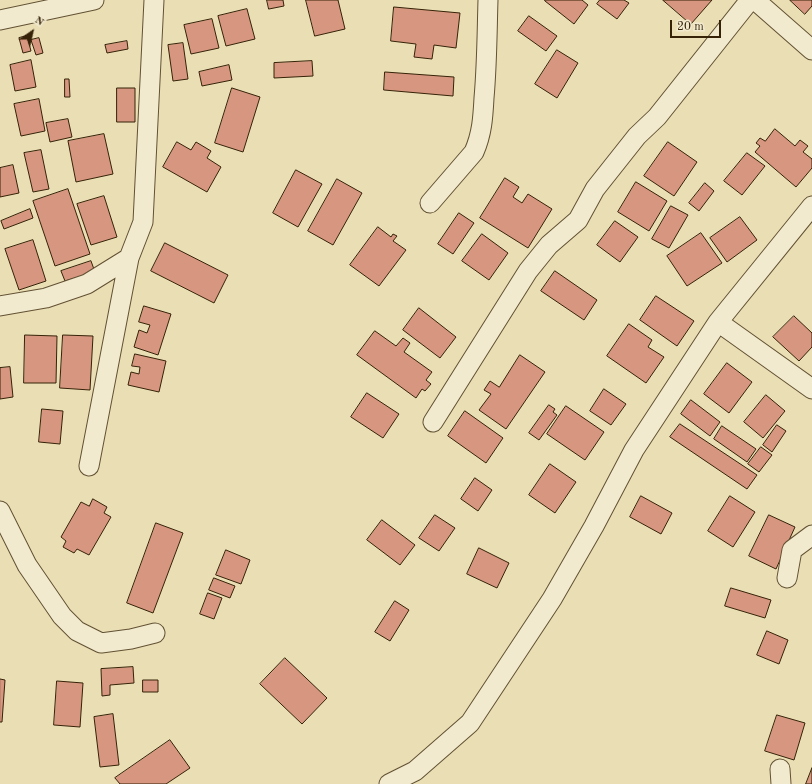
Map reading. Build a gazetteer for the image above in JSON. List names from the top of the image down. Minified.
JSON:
{"scale_bar":"20 m","north":"top right"}
